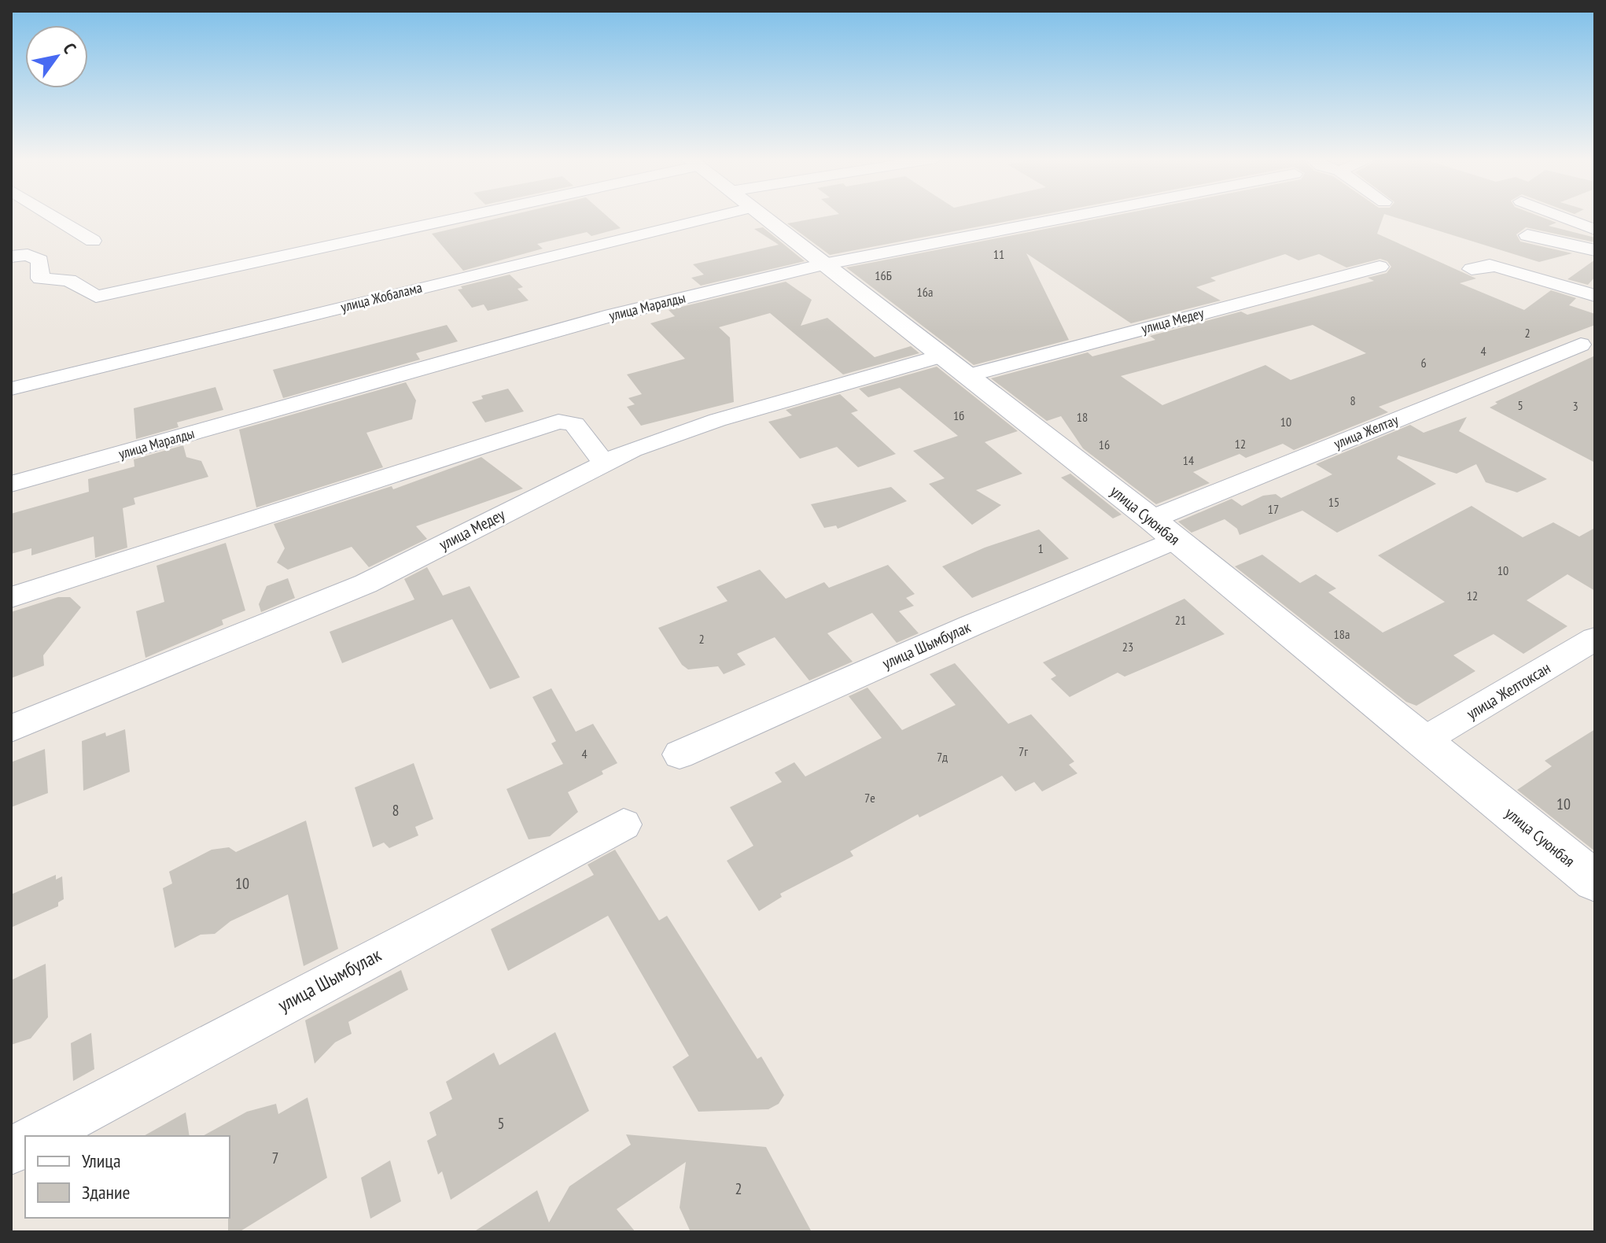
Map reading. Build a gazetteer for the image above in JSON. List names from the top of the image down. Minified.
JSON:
{"streets":{"street":["улица Жобалама","улица Маралды","улица Медеу","улица Желтау","улица Суюнбая","улица Шымбулак","улица Желтоксан"]},"crossings":[["улица Маралды","улица Суюнбая"],["улица Медеу","улица Суюнбая"],["улица Желтау","улица Суюнбая"],["улица Желтау","улица Шымбулак"],["улица Суюнбая","улица Шымбулак"],["улица Суюнбая","улица Желтоксан"]],"house_numbers":["11","16Б","16а","2","4","6","8","5","3","1б","18","10","12","16","14","15","17","1","10","12","21","18а","2","23","7г","4","7д","7е","10","8","10","5","7","2"],"legend":["Улица","Здание"],"north":"top right"}
